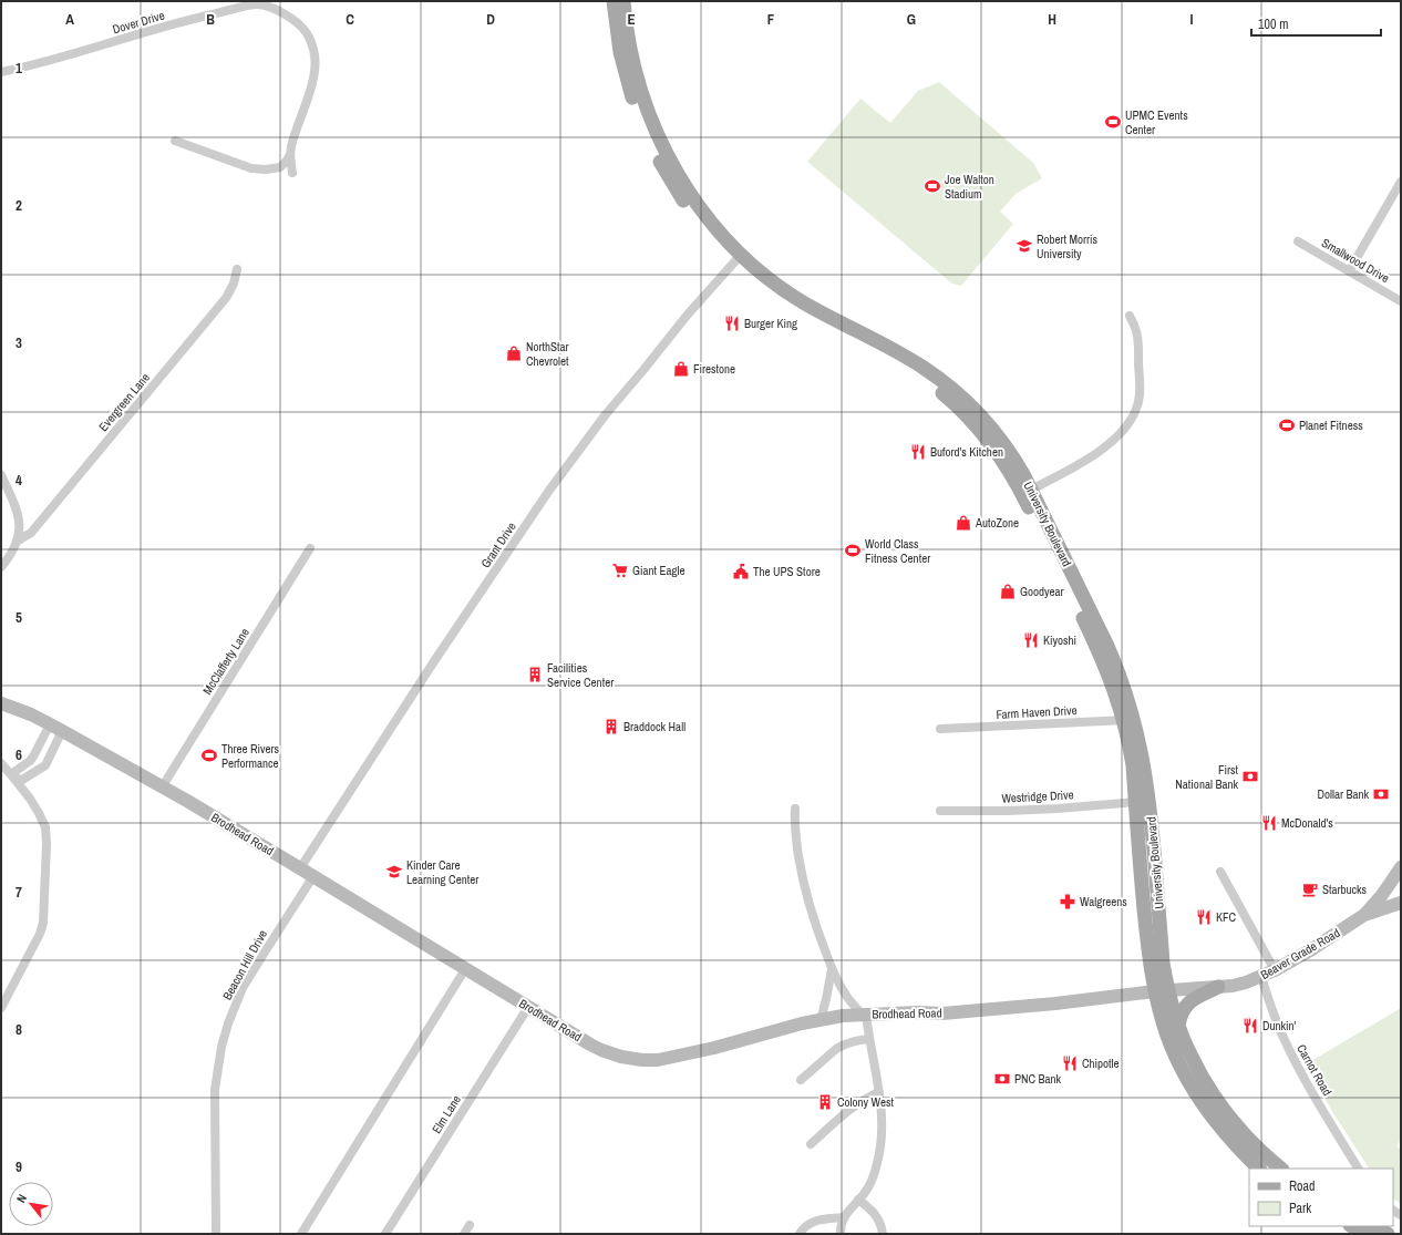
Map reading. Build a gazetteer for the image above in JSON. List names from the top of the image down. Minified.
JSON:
{"streets":{"main road":["University Boulevard","Brodhead Road","Beaver Grade Road"],"street":["Dover Drive","Smallwood Drive","Evergreen Lane","Grant Drive","McClafferty Lane","Farm Haven Drive","Westridge Drive","Beacon Hill Drive","Carnot Road","Elm Lane"]},"crossings":[["University Boulevard","Grant Drive"],["University Boulevard","Farm Haven Drive"],["University Boulevard","Westridge Drive"],["University Boulevard","Brodhead Road"],["University Boulevard","Beaver Grade Road"],["Grant Drive","Brodhead Road"],["McClafferty Lane","Brodhead Road"],["Brodhead Road","Beaver Grade Road"],["Brodhead Road","Beacon Hill Drive"],["Brodhead Road","Elm Lane"],["Beaver Grade Road","Carnot Road"]],"places":{"sports":["UPMC Events Center","Joe Walton Stadium","Planet Fitness","World Class Fitness Center","Three Rivers Performance"],"school or university":["Robert Morris University","Kinder Care Learning Center"],"restaurant":["Burger King","Buford's Kitchen","Kiyoshi","McDonald's","KFC","Dunkin'","Chipotle"],"shop":["NorthStar Chevrolet","Firestone","AutoZone","Goodyear"],"supermarket":["Giant Eagle"],"public building":["The UPS Store"],"building":["Facilities Service Center","Braddock Hall","Colony West"],"bank":["First National Bank","Dollar Bank","PNC Bank"],"cafe":["Starbucks"],"pharmacy":["Walgreens"]},"legend":["Road","Park"],"scale_bar":"100 m","north":"top left","grid":{"columns":["A","B","C","D","E","F","G","H","I"],"rows":["1","2","3","4","5","6","7","8","9"]}}
